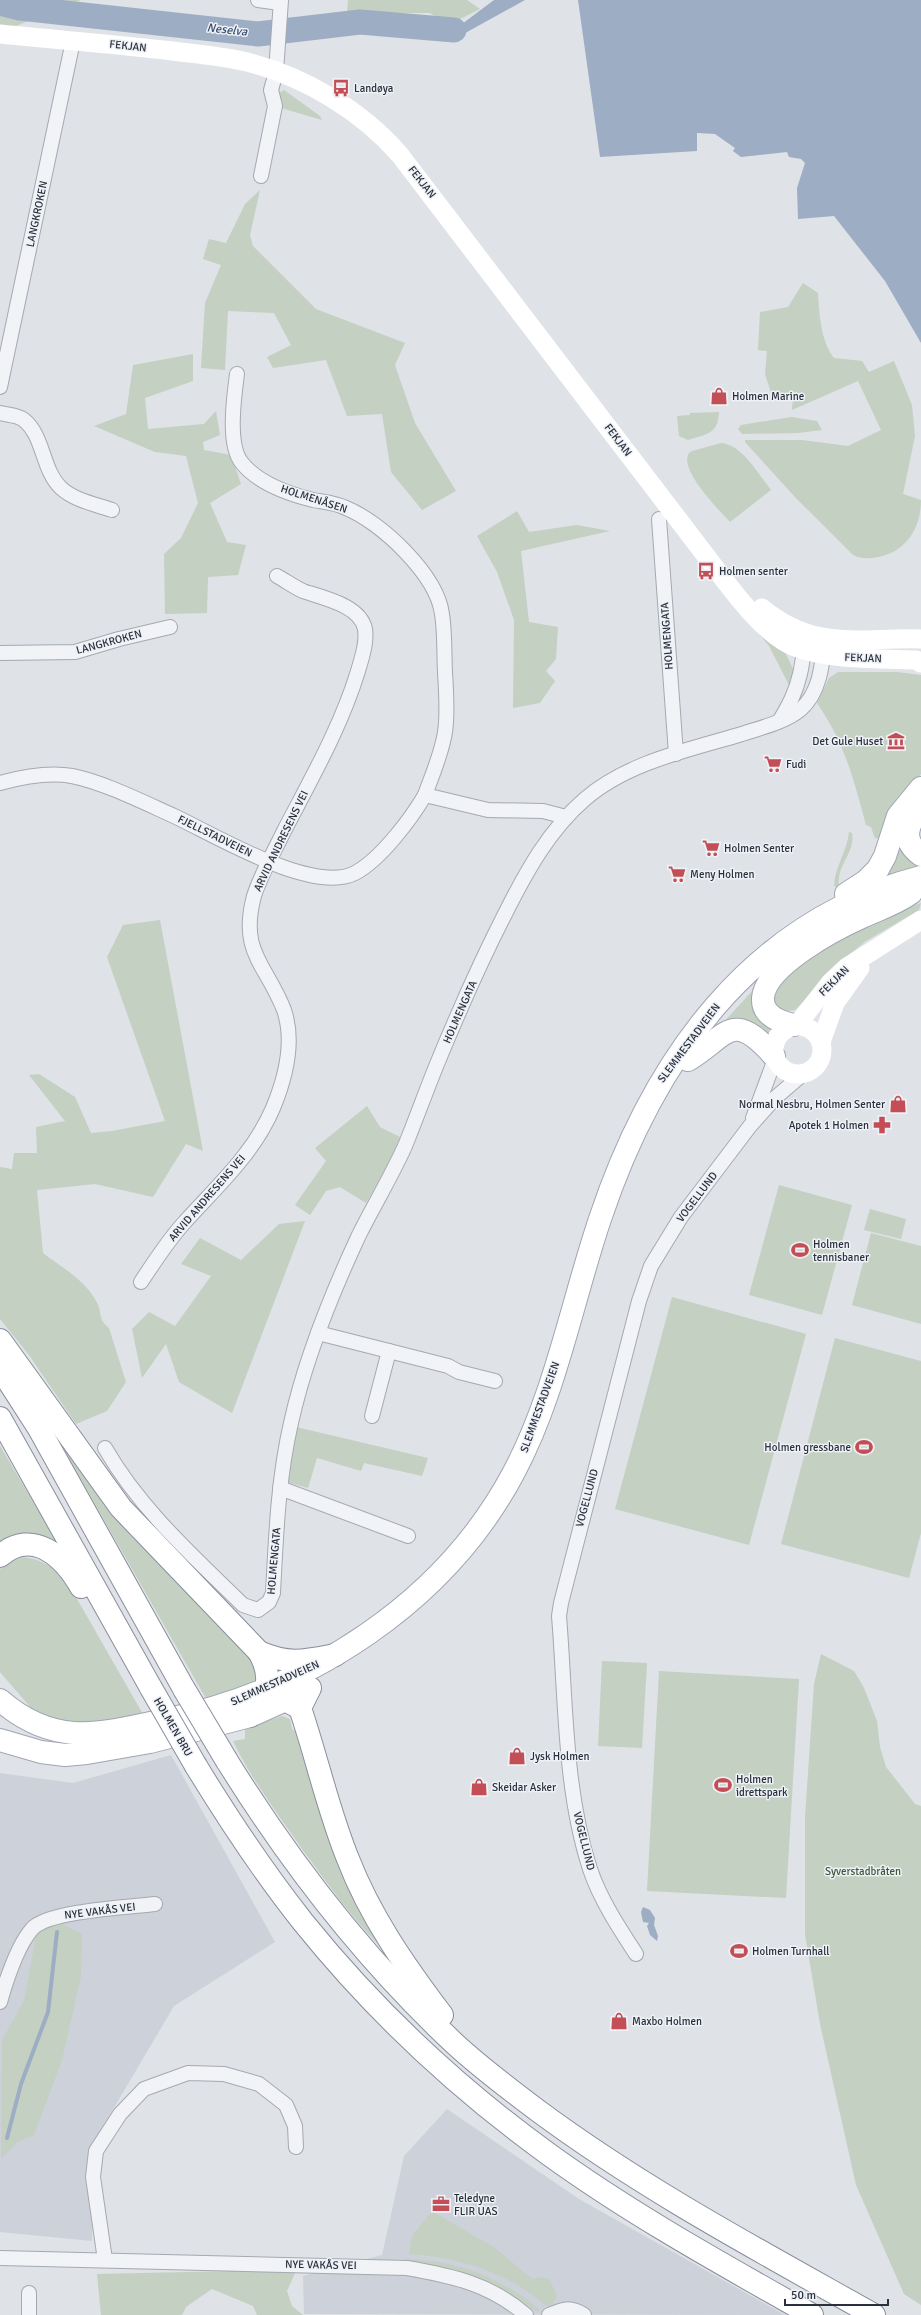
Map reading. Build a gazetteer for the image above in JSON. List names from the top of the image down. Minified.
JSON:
{"streets":{"main road":["FEKJAN","SLEMMESTADVEIEN","HOLMEN BRU"],"street":["LANGKROKEN","HOLMENÅSEN","HOLMENGATA","FJELLSTADVEIEN","ARVID ANDRESENS VEI","VOGELLUND","NYE VAKÅS VEI"]},"crossings":[["FEKJAN","LANGKROKEN"],["FEKJAN","HOLMENGATA"],["FEKJAN","VOGELLUND"],["HOLMENÅSEN","FJELLSTADVEIEN"],["FJELLSTADVEIEN","ARVID ANDRESENS VEI"]],"water":["Neselva"],"parks":["Syverstadbråten"],"places":{"bus stop":["Landøya","Holmen senter"],"shop":["Holmen Marine","Normal Nesbru, Holmen Senter","Jysk Holmen","Skeidar Asker","Maxbo Holmen"],"museum":["Det Gule Huset"],"supermarket":["Fudi","Holmen Senter","Meny Holmen"],"pharmacy":["Apotek 1 Holmen"],"sports":["Holmen tennisbaner","Holmen gressbane","Holmen idrettspark","Holmen Turnhall"],"office":["Teledyne FLIR UAS"]},"scale_bar":"50 m"}
